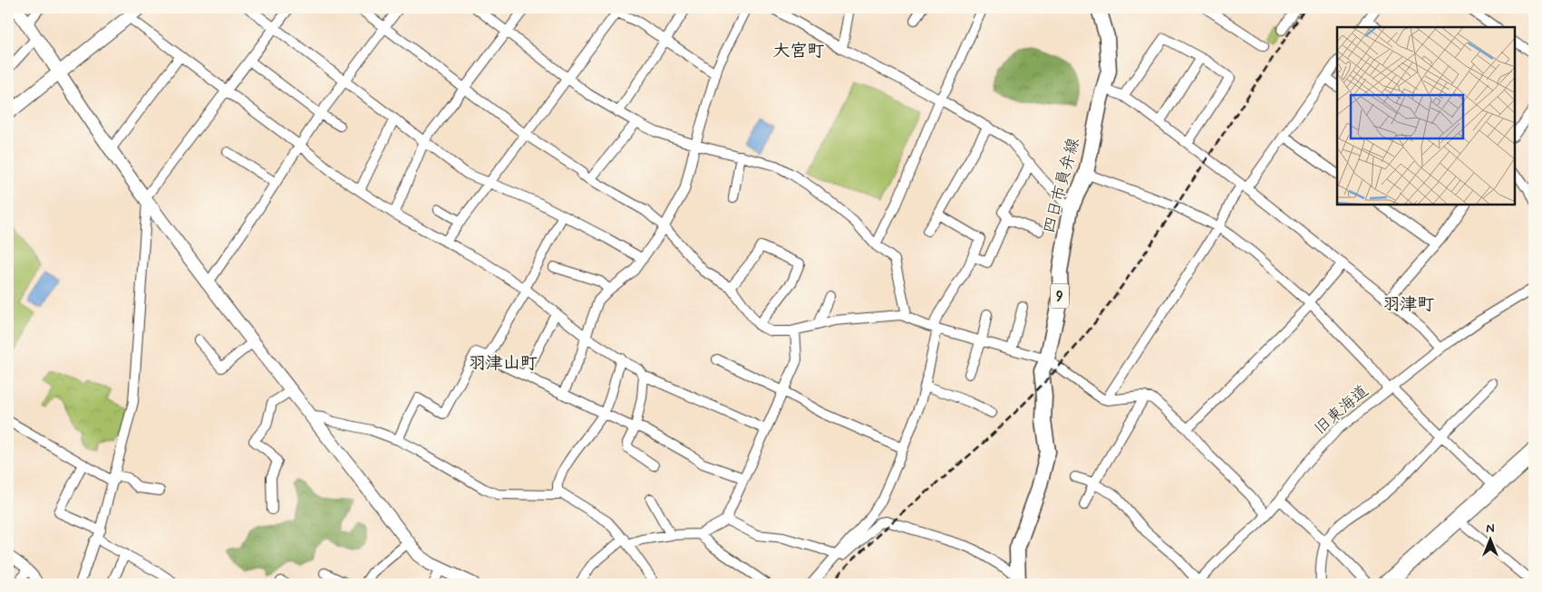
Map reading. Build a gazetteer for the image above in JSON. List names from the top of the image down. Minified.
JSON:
{"streets":{"main road":["四日市員弁線","9"],"street":["旧東海道"]},"districts":["大宮町","羽津町","羽津山町"],"north":"top"}
